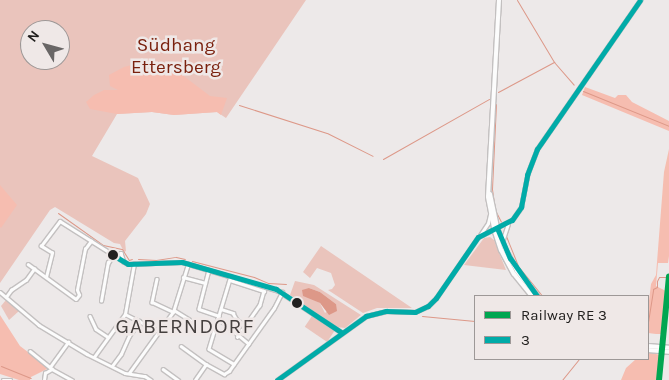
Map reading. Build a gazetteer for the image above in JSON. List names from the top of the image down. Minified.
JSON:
{"districts":["GABERNDORF"],"parks":["Südhang Ettersberg"],"lines":["transit line 3"],"legend":["Railway RE 3","3"],"north":"top left"}
